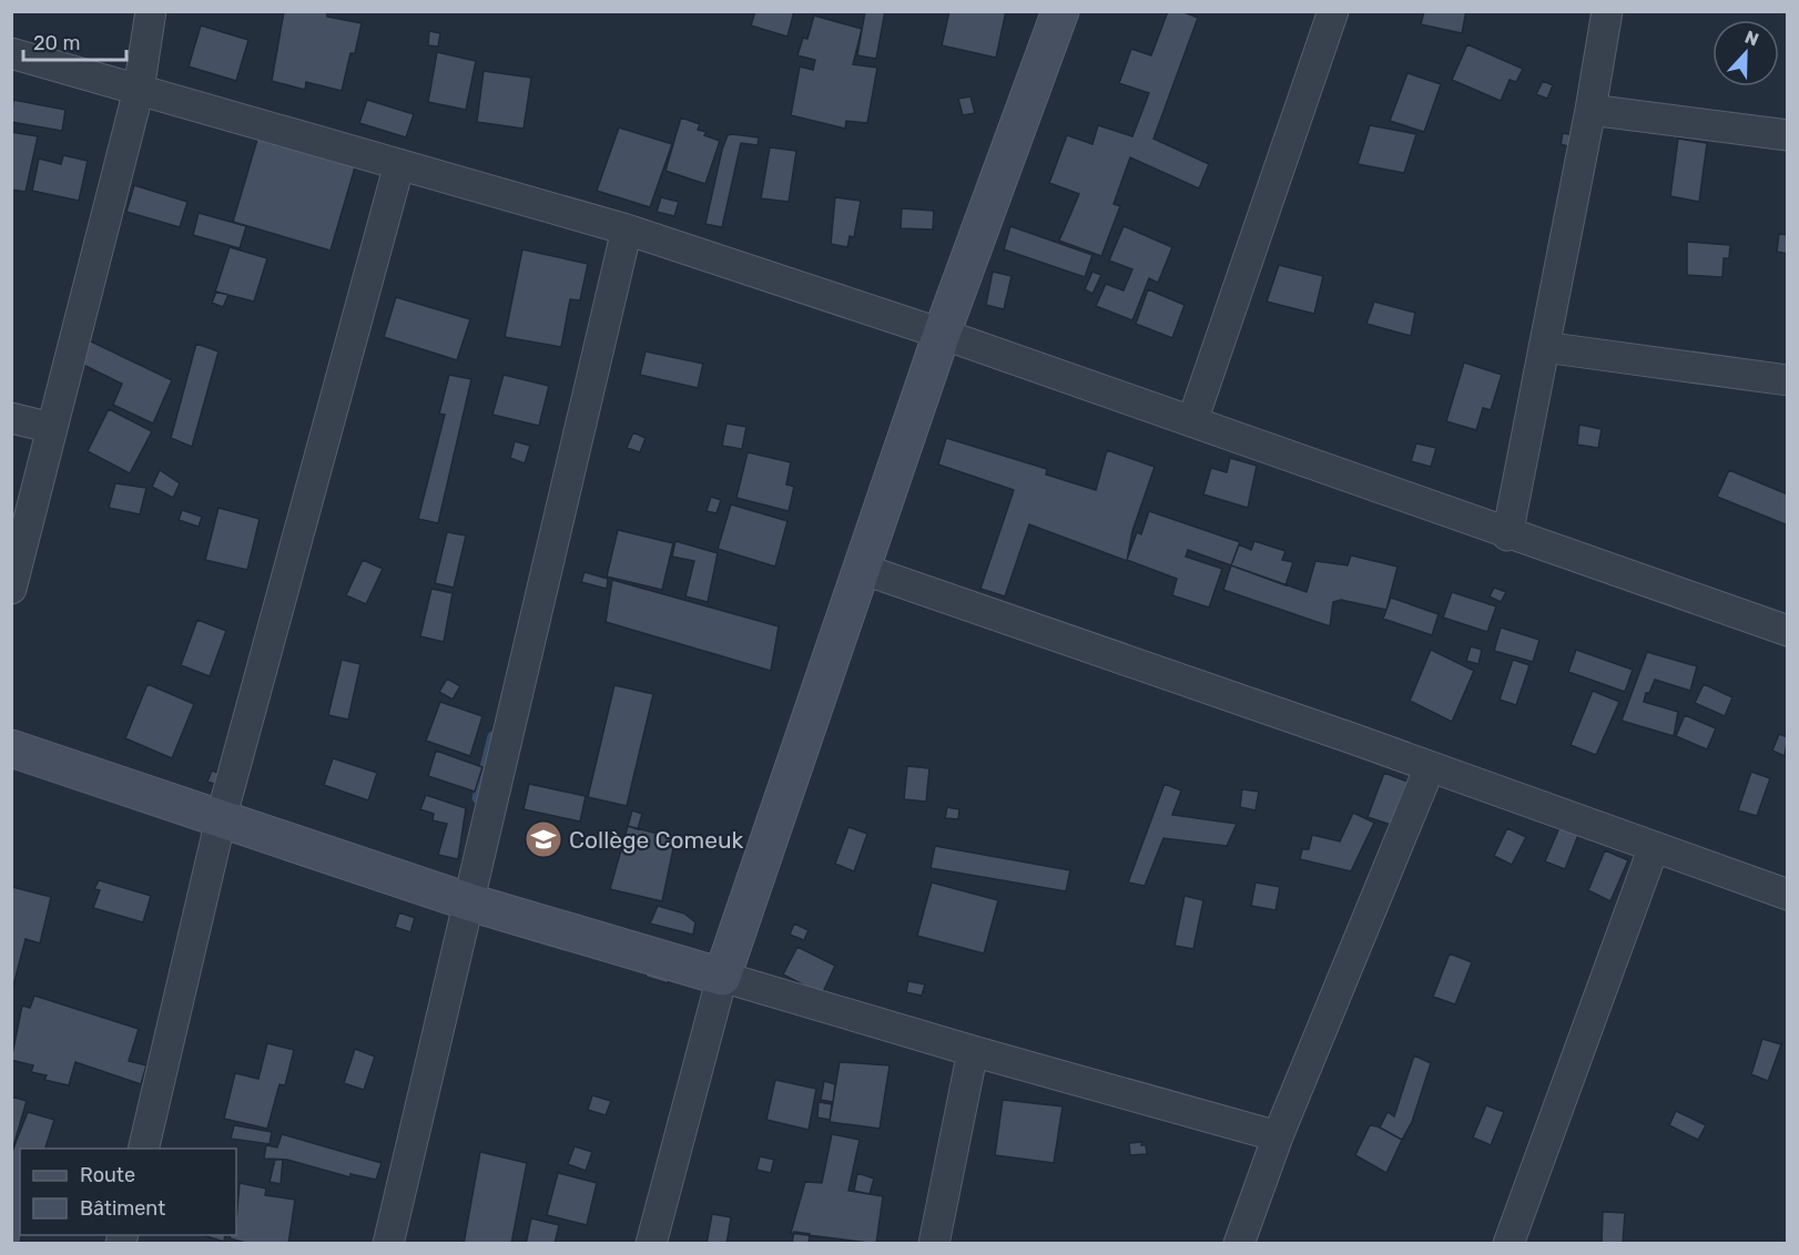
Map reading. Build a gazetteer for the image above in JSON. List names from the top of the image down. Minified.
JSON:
{"places":{"school or university":["Collège Comeuk"]},"legend":["Route","Bâtiment"],"scale_bar":"20 m","north":"top"}
